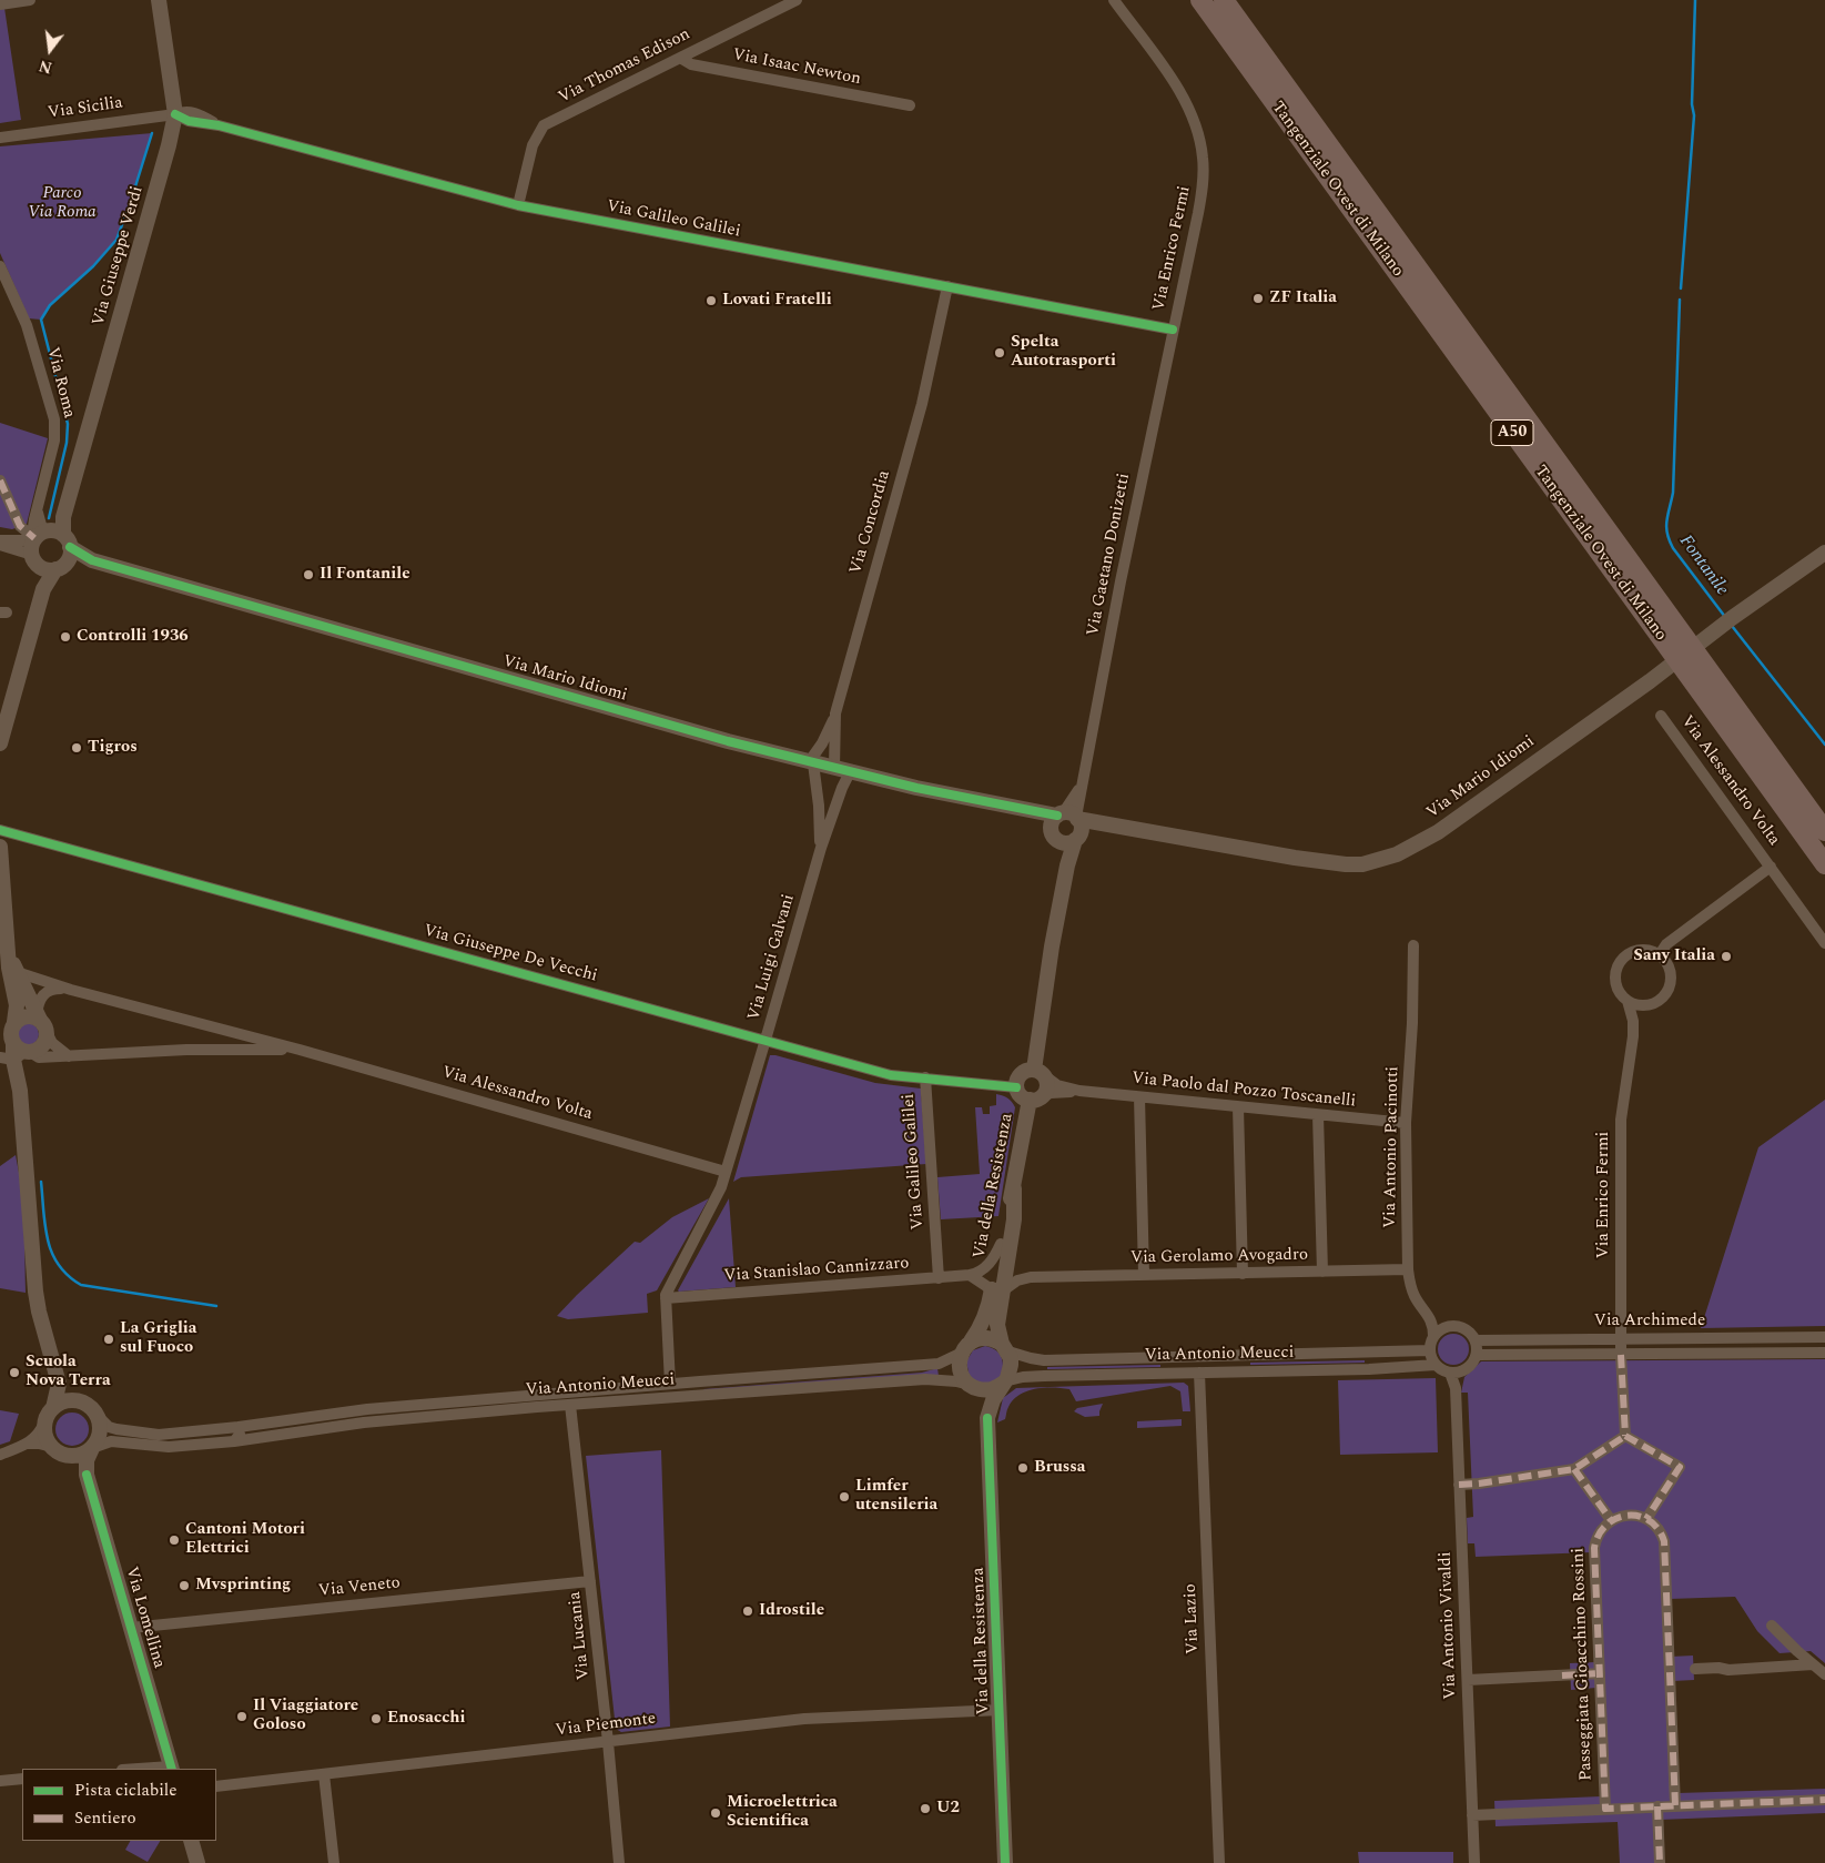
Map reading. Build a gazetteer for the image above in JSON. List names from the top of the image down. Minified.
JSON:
{"streets":{"highway":["Tangenziale Ovest di Milano","A50"],"street":["Via Thomas Edison","Via Isaac Newton","Via Sicilia","Via Galileo Galilei","Via Enrico Fermi","Via Giuseppe Verdi","Via Roma","Via Concordia","Via Gaetano Donizetti","Via Mario Idiomi","Via Alessandro Volta","Via Giuseppe De Vecchi","Via Luigi Galvani","Via Paolo dal Pozzo Toscanelli","Via Antonio Pacinotti","Via della Resistenza","Via Gerolamo Avogadro","Via Stanislao Cannizzaro","Via Archimede","Via Antonio Meucci","Via Veneto","Via Lomellina","Via Lazio","Via Antonio Vivaldi","Via Lucania","Passeggiata Gioacchino Rossini","Via Piemonte"]},"crossings":[["Via Thomas Edison","Via Isaac Newton"],["Via Thomas Edison","Via Galileo Galilei"],["Via Sicilia","Via Galileo Galilei"],["Via Sicilia","Via Giuseppe Verdi"],["Via Galileo Galilei","Via Enrico Fermi"],["Via Galileo Galilei","Via Giuseppe Verdi"],["Via Galileo Galilei","Via Concordia"],["Via Galileo Galilei","Via Gaetano Donizetti"],["Via Galileo Galilei","Via Giuseppe De Vecchi"],["Via Galileo Galilei","Via Stanislao Cannizzaro"],["Via Enrico Fermi","Via Gaetano Donizetti"],["Via Enrico Fermi","Via Archimede"],["Via Giuseppe Verdi","Via Roma"],["Via Giuseppe Verdi","Via Mario Idiomi"],["Via Roma","Via Mario Idiomi"],["Via Concordia","Via Mario Idiomi"],["Via Gaetano Donizetti","Via Mario Idiomi"],["Via Mario Idiomi","Via Luigi Galvani"],["Via Alessandro Volta","Via Luigi Galvani"],["Via Giuseppe De Vecchi","Via Luigi Galvani"],["Via Giuseppe De Vecchi","Via Paolo dal Pozzo Toscanelli"],["Via Giuseppe De Vecchi","Via della Resistenza"],["Via Luigi Galvani","Via Stanislao Cannizzaro"],["Via Paolo dal Pozzo Toscanelli","Via Antonio Pacinotti"],["Via Paolo dal Pozzo Toscanelli","Via della Resistenza"],["Via Antonio Pacinotti","Via Gerolamo Avogadro"],["Via Antonio Pacinotti","Via Archimede"],["Via Antonio Pacinotti","Via Antonio Meucci"],["Via Antonio Pacinotti","Via Antonio Vivaldi"],["Via della Resistenza","Via Gerolamo Avogadro"],["Via della Resistenza","Via Stanislao Cannizzaro"],["Via della Resistenza","Via Antonio Meucci"],["Via della Resistenza","Via Piemonte"],["Via Archimede","Via Antonio Meucci"],["Via Archimede","Via Antonio Vivaldi"],["Via Antonio Meucci","Via Lomellina"],["Via Antonio Meucci","Via Lazio"],["Via Antonio Meucci","Via Antonio Vivaldi"],["Via Antonio Meucci","Via Lucania"],["Via Veneto","Via Lomellina"],["Via Veneto","Via Lucania"],["Via Lucania","Via Piemonte"]],"water":["Fontanile"],"parks":["Parco Via Roma"],"places":["ZF Italia","Lovati Fratelli","Spelta Autotrasporti","Il Fontanile","Controlli 1936","Tigros","Sany Italia","La Griglia sul Fuoco","Scuola Nova Terra","Brussa","Limfer utensileria","Cantoni Motori Elettrici","Mvsprinting","Idrostile","Il Viaggiatore Goloso","Enosacchi","U2","Microelettrica Scientifica"],"legend":["Pista ciclabile","Sentiero"],"north":"bottom"}
